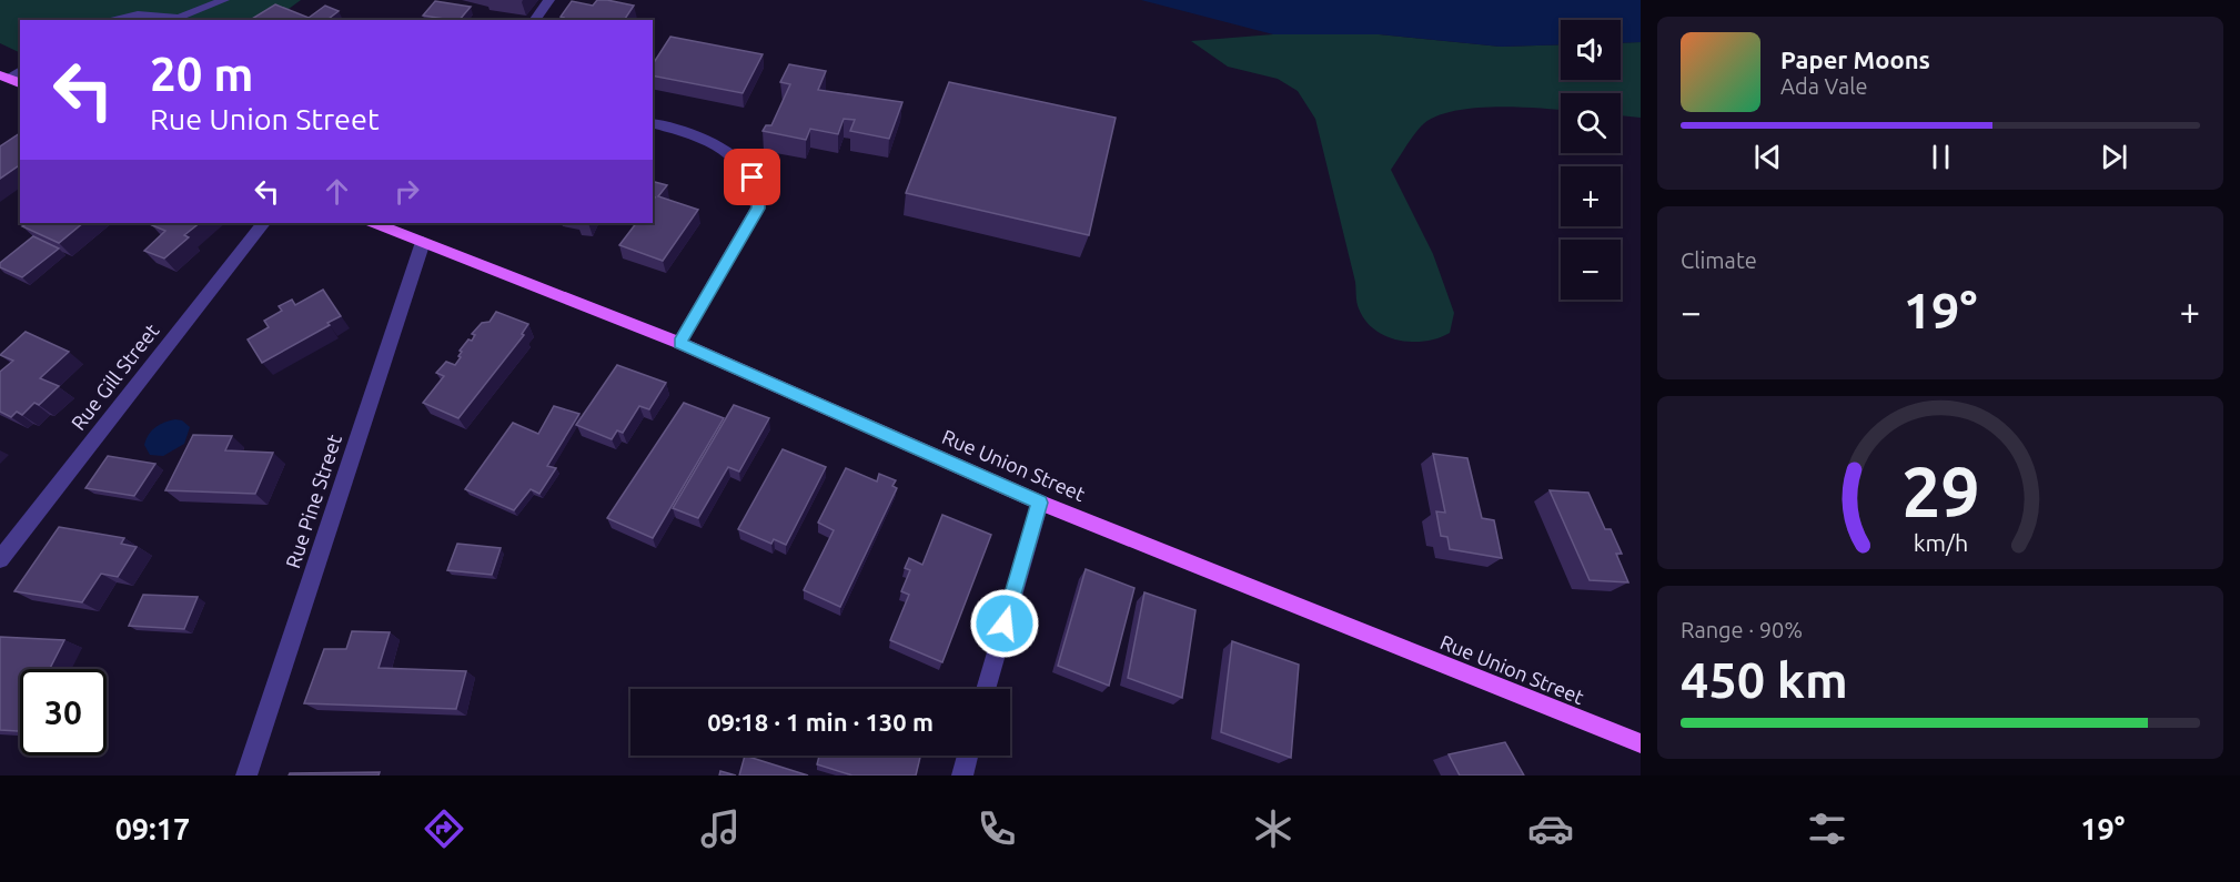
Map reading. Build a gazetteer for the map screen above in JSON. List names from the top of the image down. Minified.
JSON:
{"streets":{"main road":["Rue Union Street"],"street":["Rue Gill Street","Rue Pine Street"]},"crossings":[["Rue Union Street","Rue Pine Street"]],"page":{"map_buttons":["+","−"],"turn":["20 m","Rue Union Street"],"song":["Paper Moons","Ada Vale"],"tile":["Climate",["Range · 90%","450 km"]],"heat":["−","19°","+"],"limit":"30","trip":"09:18 · 1 min · 130 m","tabs":["09:17","19°"],"gauge":["29","km/h"]}}
